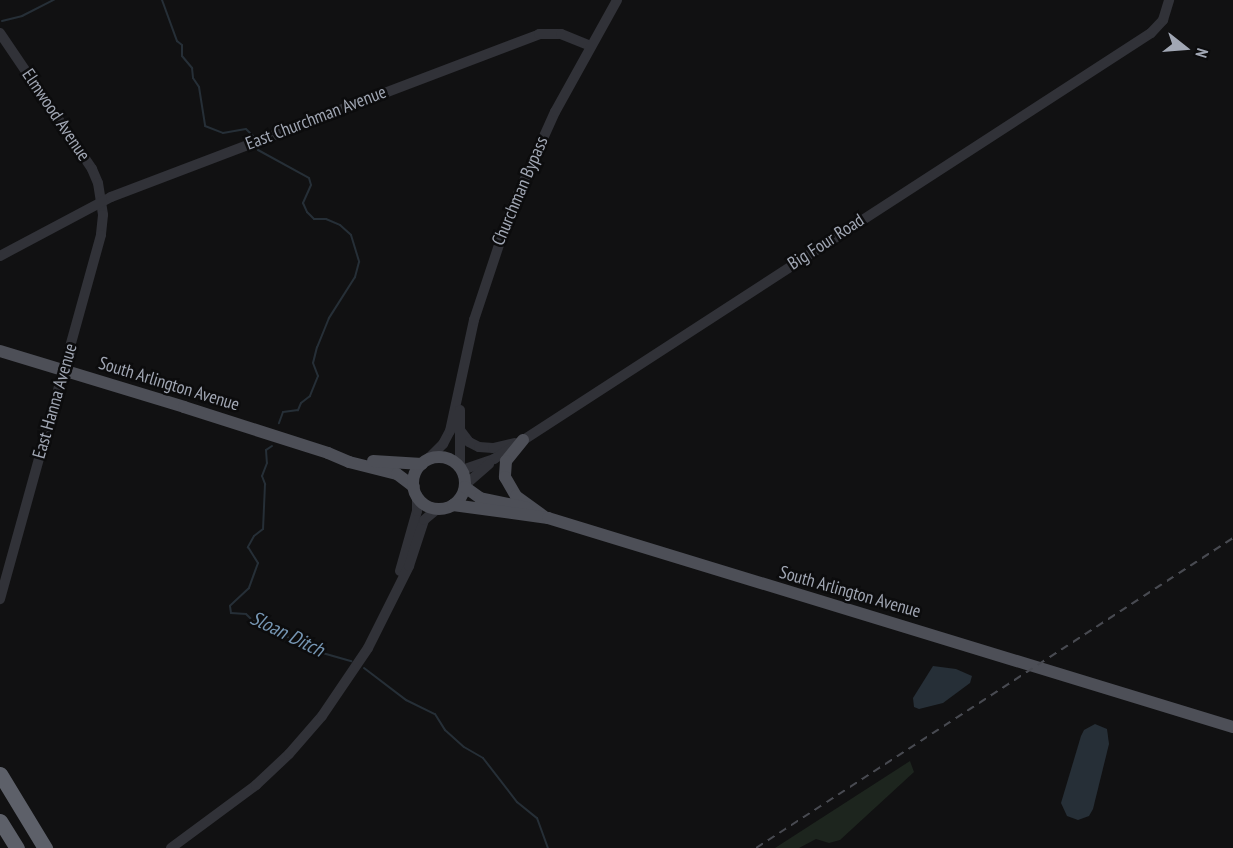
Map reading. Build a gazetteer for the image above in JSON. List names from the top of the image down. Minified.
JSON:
{"streets":{"main road":["South Arlington Avenue"],"street":["Elmwood Avenue","East Churchman Avenue","Churchman Bypass","Big Four Road","East Hanna Avenue"]},"crossings":[["Elmwood Avenue","East Churchman Avenue"],["Elmwood Avenue","East Hanna Avenue"],["East Churchman Avenue","Churchman Bypass"],["East Churchman Avenue","East Hanna Avenue"],["Churchman Bypass","Big Four Road"],["Churchman Bypass","South Arlington Avenue"],["Big Four Road","South Arlington Avenue"],["South Arlington Avenue","East Hanna Avenue"]],"water":["Sloan Ditch"],"north":"right"}
